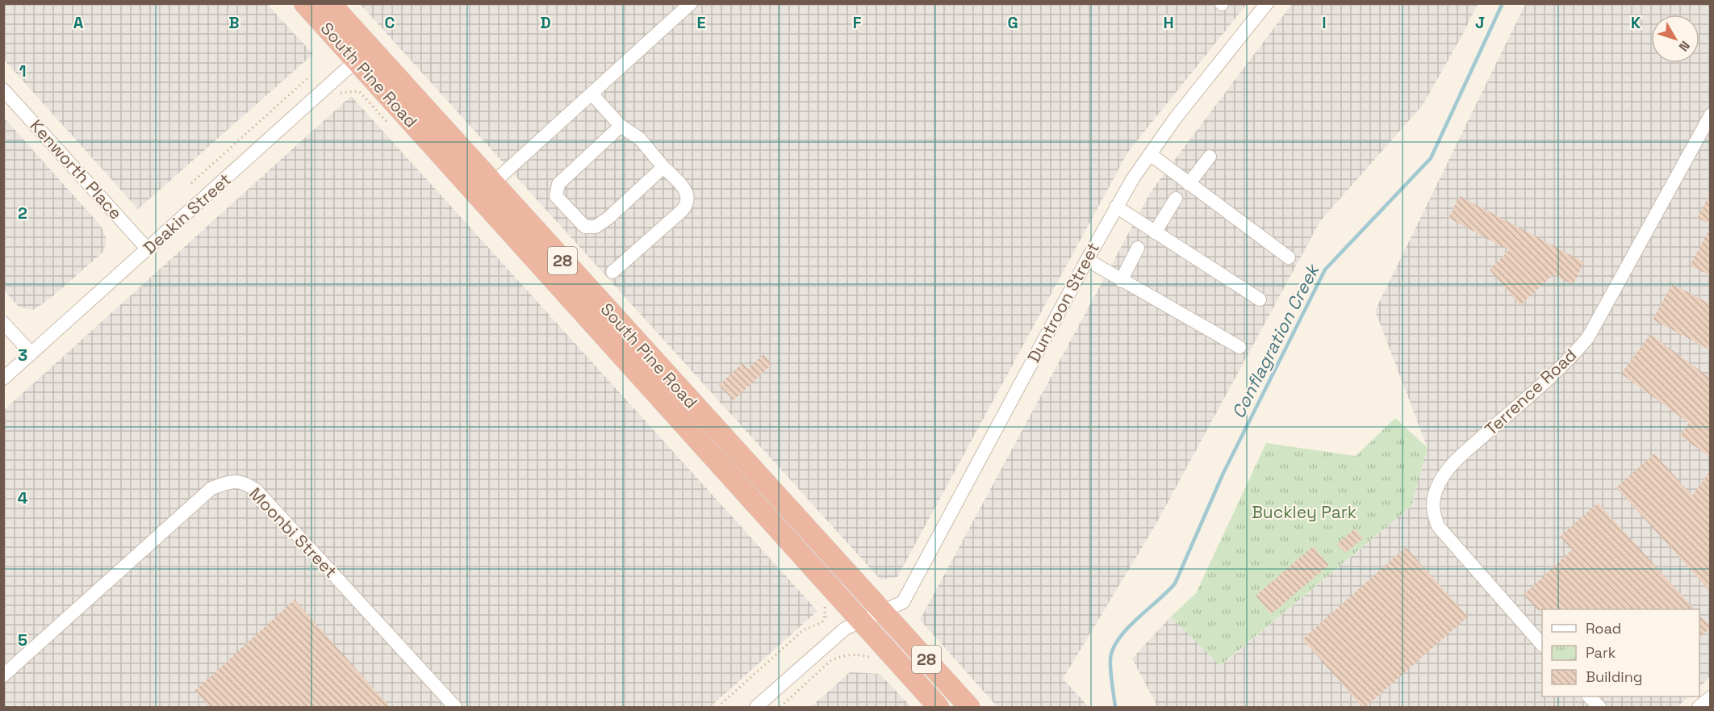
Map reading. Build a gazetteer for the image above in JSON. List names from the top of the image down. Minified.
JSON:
{"streets":{"highway":["South Pine Road","28"],"street":["Kenworth Place","Deakin Street","Duntroon Street","Terrence Road","Moonbi Street"]},"crossings":[["South Pine Road","Deakin Street"],["South Pine Road","Duntroon Street"],["Kenworth Place","Deakin Street"]],"water":["Conflagration Creek"],"parks":["Buckley Park"],"legend":["Road","Park","Building"],"north":"bottom right","grid":{"columns":["A","B","C","D","E","F","G","H","I","J","K"],"rows":["1","2","3","4","5"]}}
